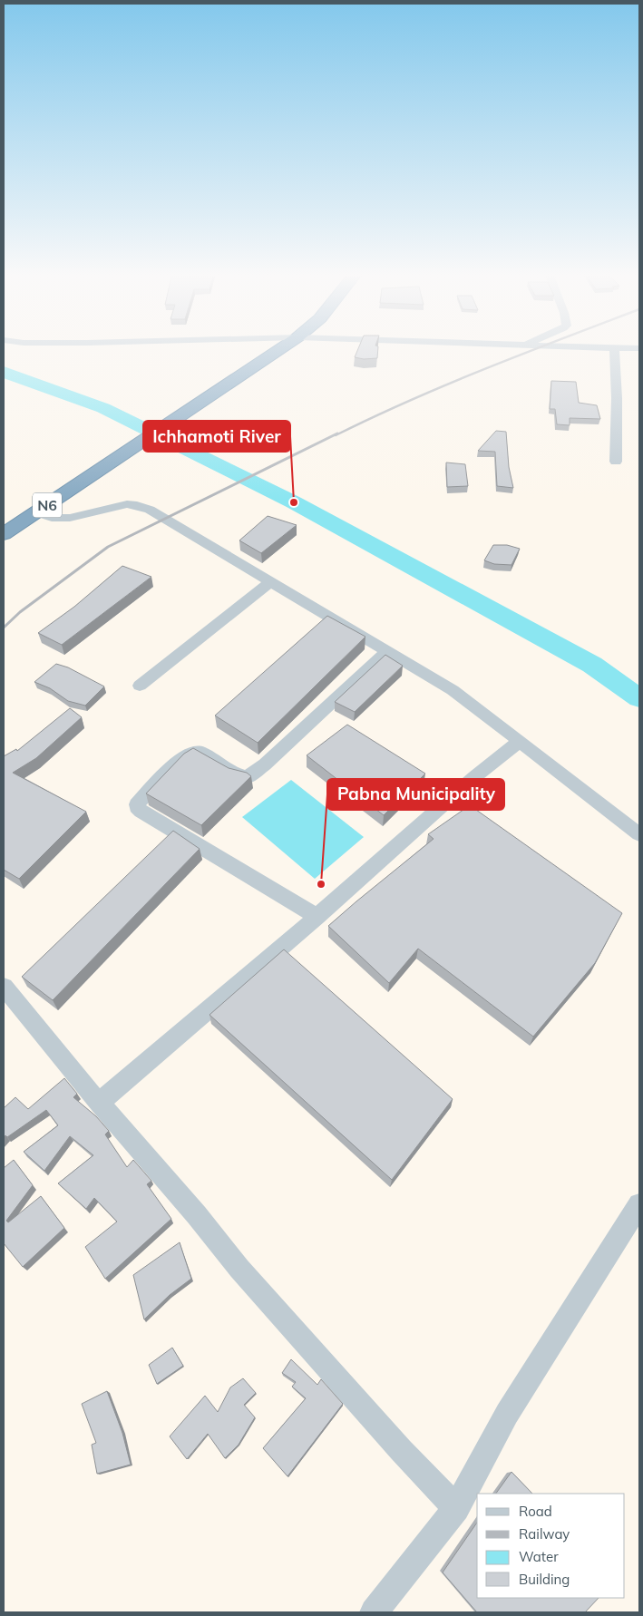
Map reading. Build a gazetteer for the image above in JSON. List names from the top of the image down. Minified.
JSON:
{"streets":{"highway":["N6"]},"places":["Ichhamoti River","Pabna Municipality"],"legend":["Road","Railway","Water","Building"]}
